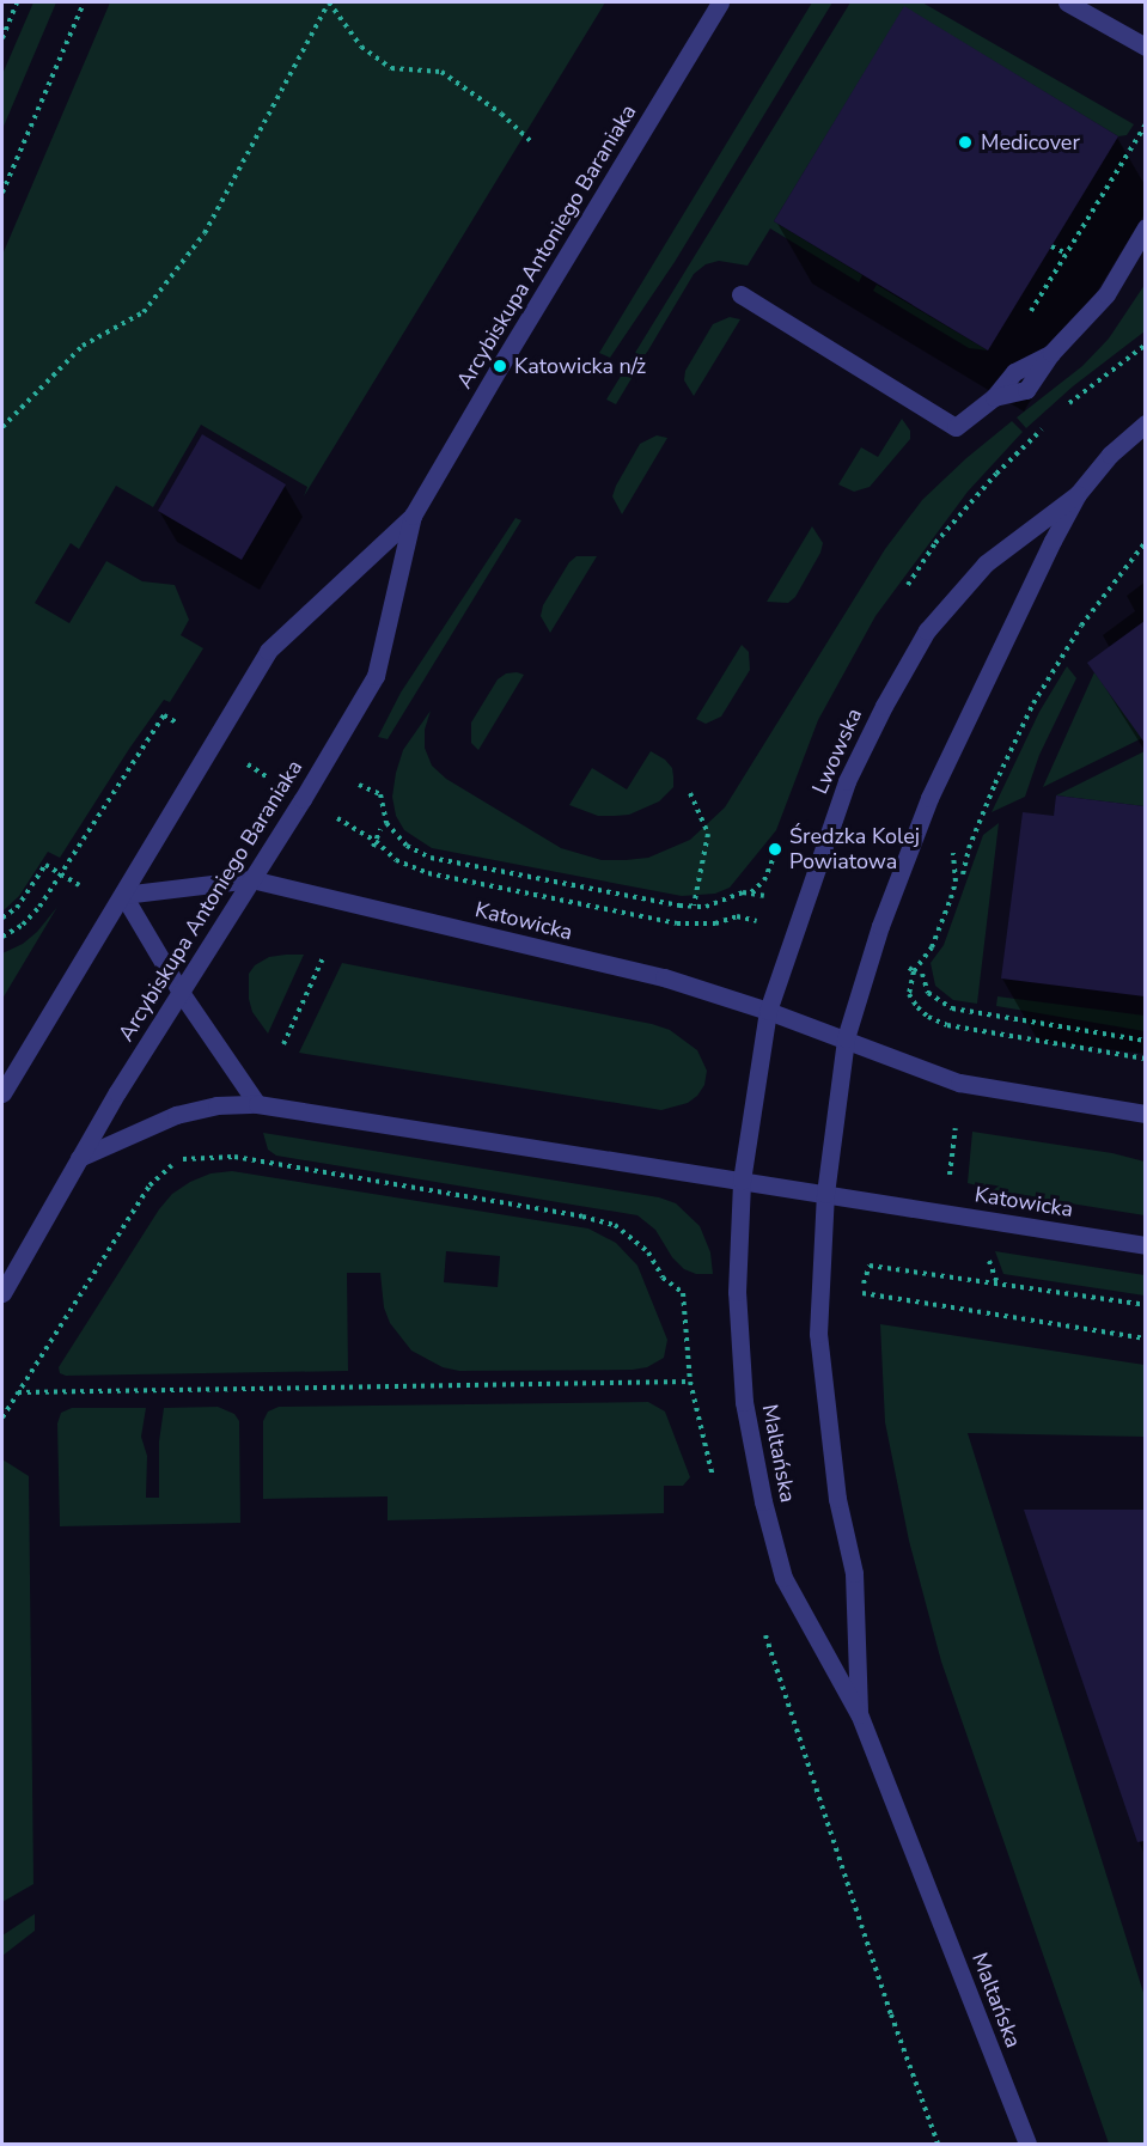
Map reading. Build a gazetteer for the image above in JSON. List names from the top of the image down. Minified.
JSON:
{"streets":{"street":["Arcybiskupa Antoniego Baraniaka","Lwowska","Katowicka","Maltańska"]},"crossings":[["Arcybiskupa Antoniego Baraniaka","Katowicka"],["Lwowska","Katowicka"],["Lwowska","Maltańska"],["Katowicka","Maltańska"]],"places":["Medicover","Katowicka n/ż","Średzka Kolej Powiatowa"]}
